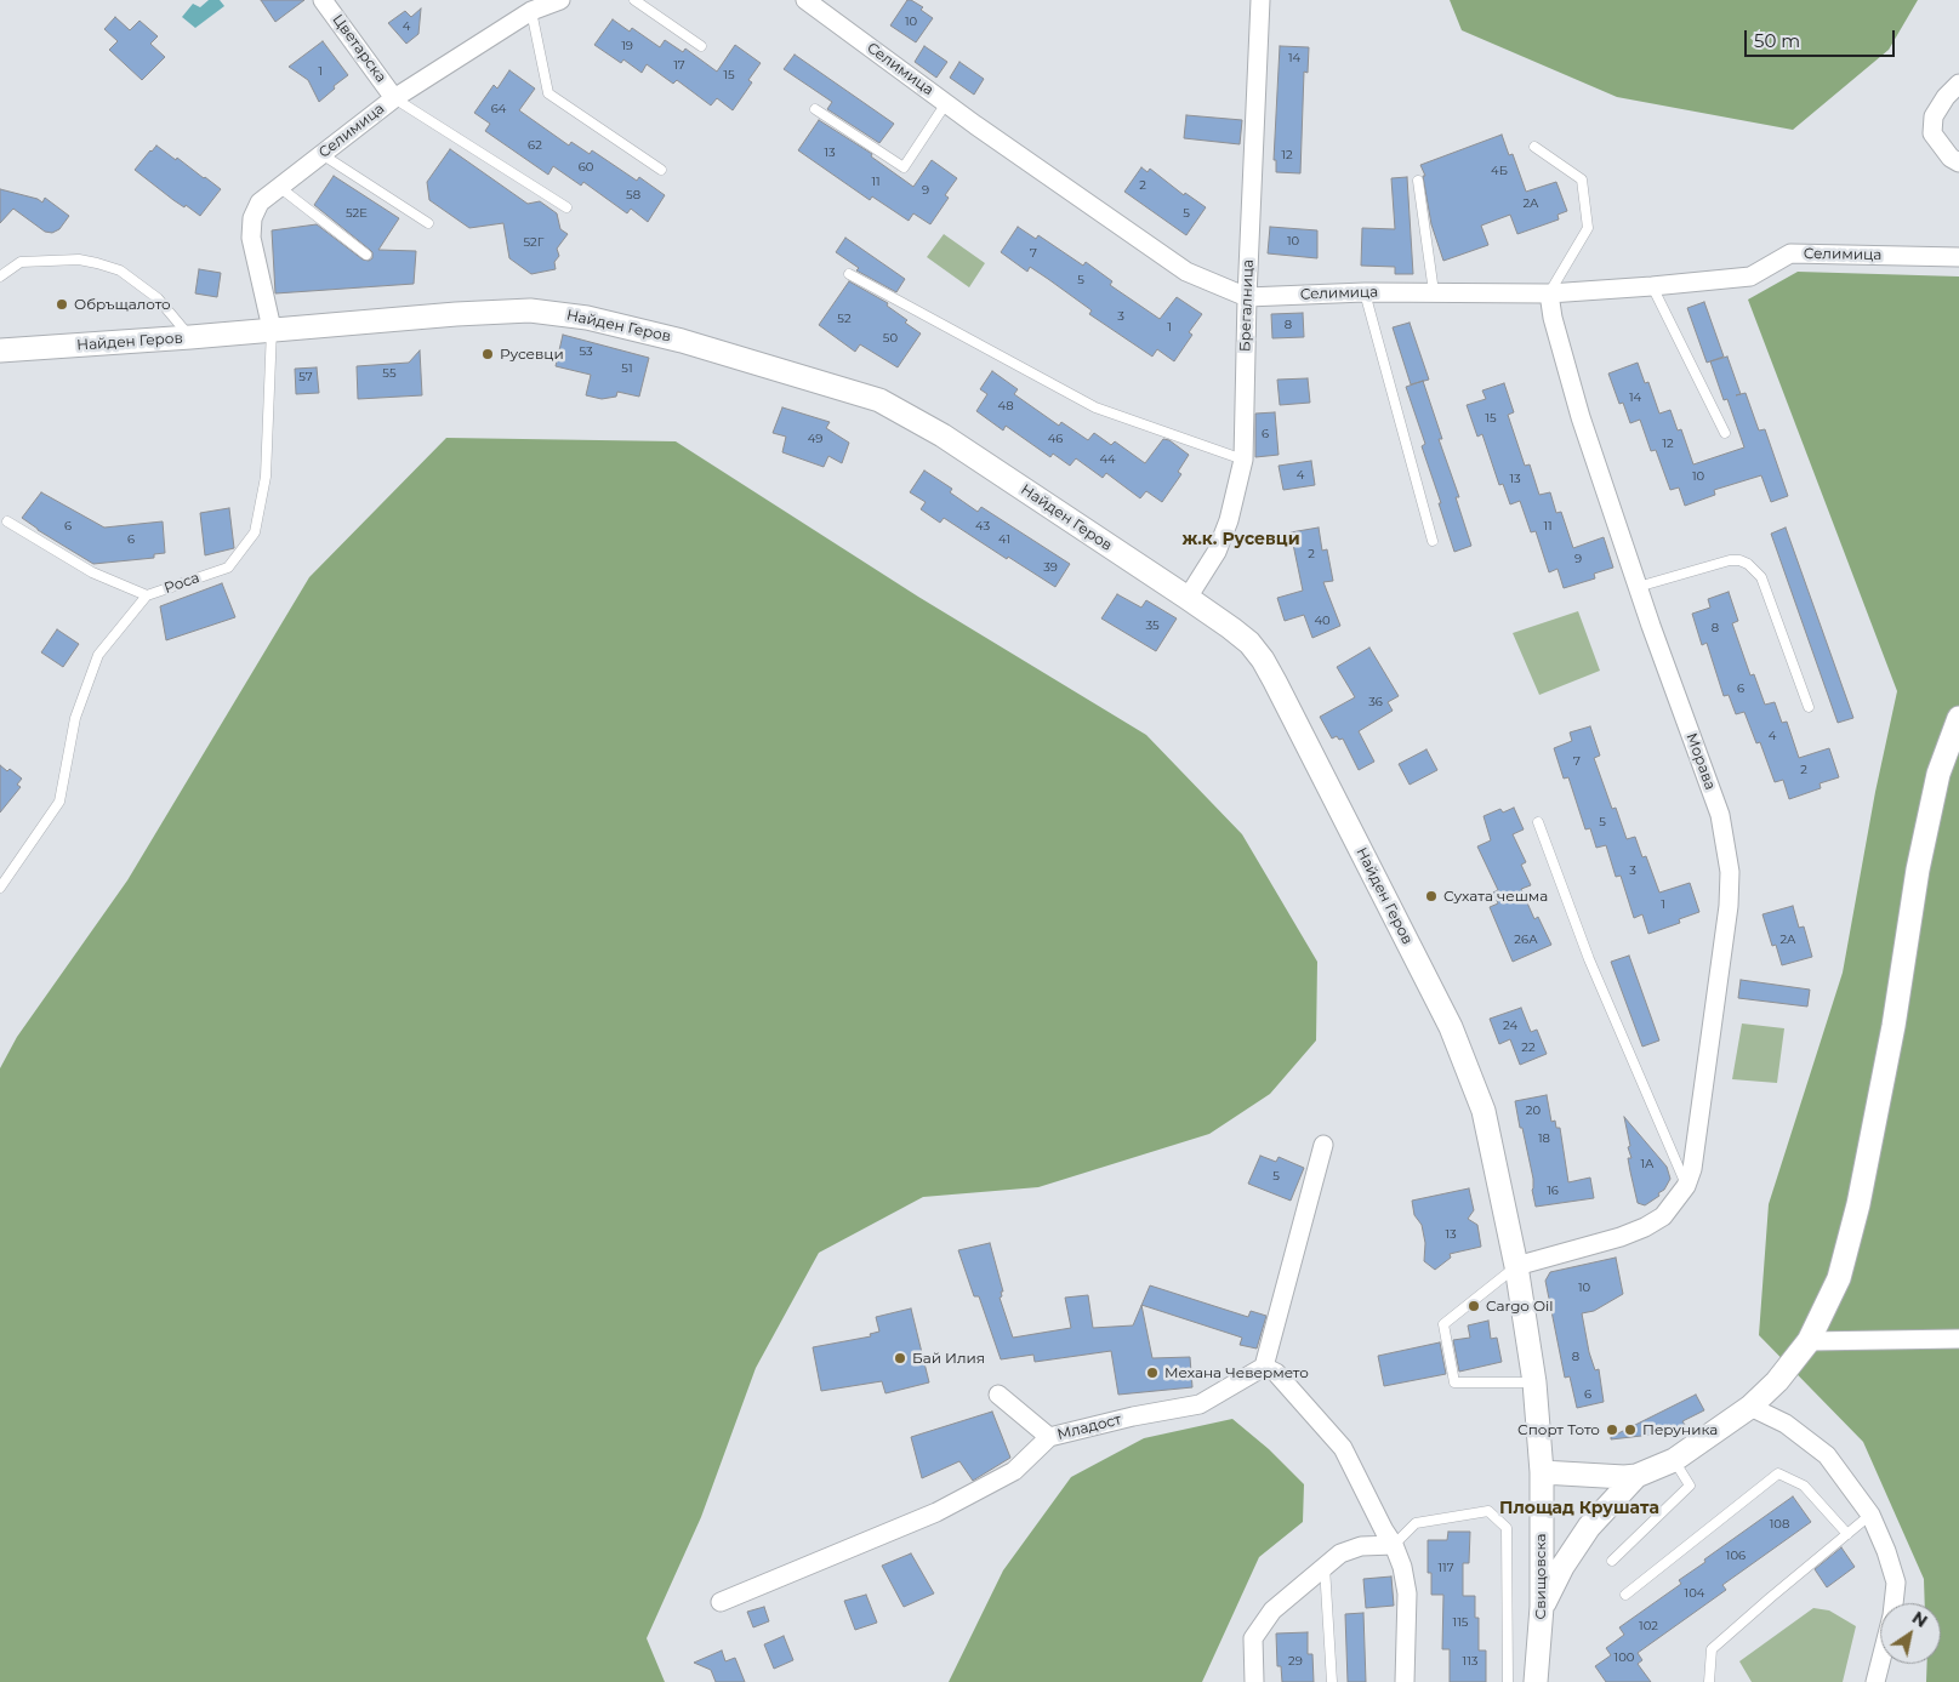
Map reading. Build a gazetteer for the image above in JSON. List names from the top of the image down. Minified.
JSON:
{"streets":{"street":["Цветарска","Селимица","Брегалница","Найден Геров","Морава","Младост","Свищовска"],"lane":["Роса"]},"crossings":[["Цветарска","Селимица"],["Селимица","Брегалница"],["Селимица","Найден Геров"],["Селимица","Роса"],["Селимица","Морава"],["Брегалница","Найден Геров"],["Найден Геров","Роса"],["Найден Геров","Морава"],["Найден Геров","Свищовска"]],"districts":["ж.к. Русевци","Площад Крушата"],"places":["Обръщалото","Русевци","Сухата чешма","Cargo Oil","Бай Илия","Механа Чевермето","Спорт Тото","Перуника"],"house_numbers":["10","4","19","14","17","1","15","64","62","13","12","60","4Б","11","2","9","58","2А","52E","5","10","52Г","7","5","3","52","8","1","50","53","51","55","57","14","48","15","6","49","46","12","44","4","10","13","6","43","11","6","41","2","9","39","40","35","8","6","36","4","7","2","5","3","1","26А","2А","24","22","20","18","1А","5","16","13","10","8","6","108","106","117","104","115","102","100","29","113"],"scale_bar":"50 m","north":"top right"}
